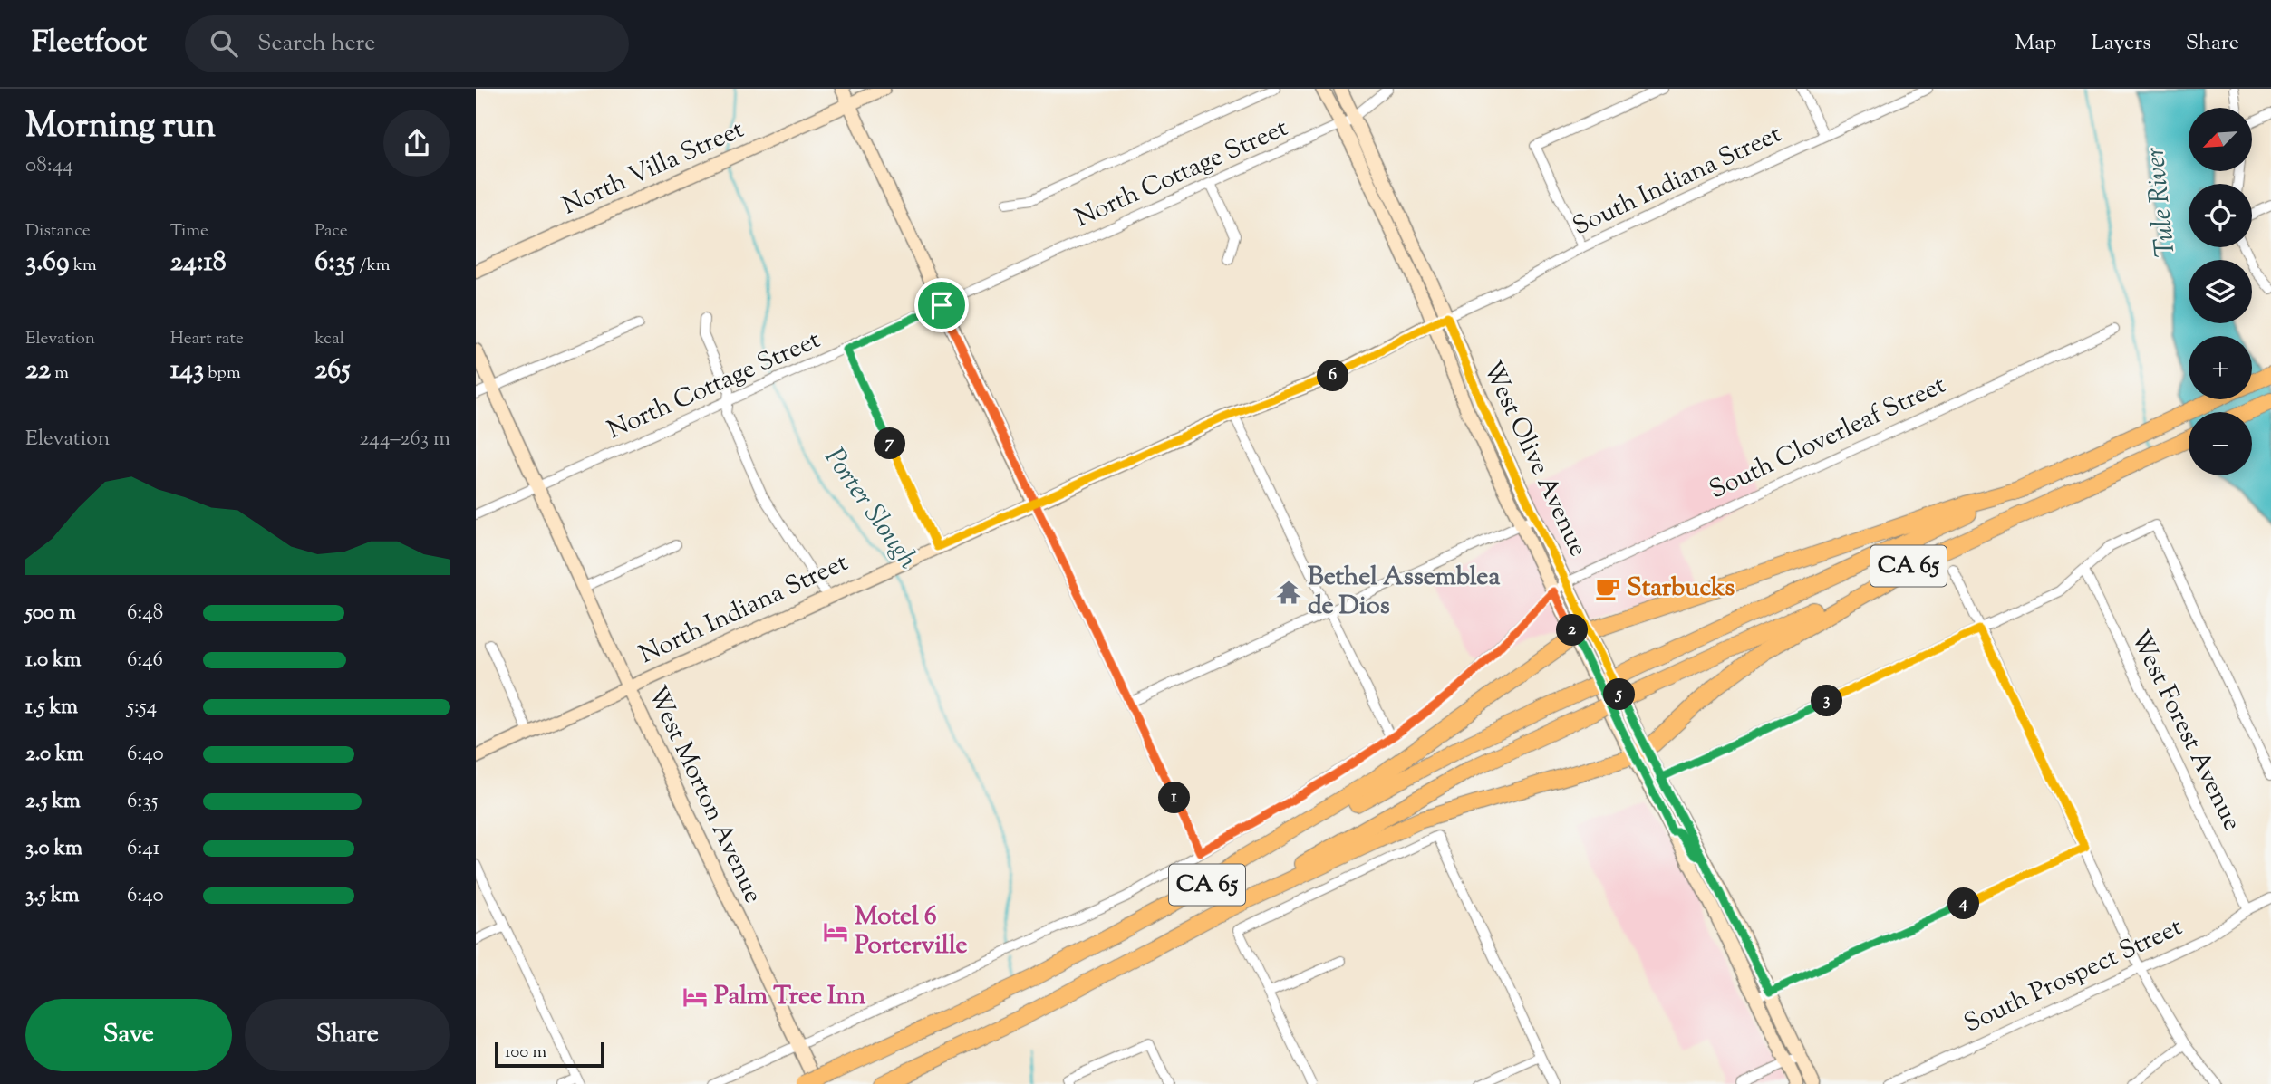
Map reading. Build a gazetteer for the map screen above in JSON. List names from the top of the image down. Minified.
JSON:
{"streets":{"highway":["CA 65"],"main road":["North Villa Street","West Olive Avenue","North Indiana Street","West Morton Avenue"],"street":["North Cottage Street","South Indiana Street","South Cloverleaf Street","West Forest Avenue","South Prospect Street"]},"crossings":[["North Cottage Street","West Olive Avenue"],["North Cottage Street","West Morton Avenue"],["South Indiana Street","West Olive Avenue"],["South Indiana Street","North Indiana Street"],["South Cloverleaf Street","West Olive Avenue"],["West Olive Avenue","North Indiana Street"],["North Indiana Street","West Morton Avenue"],["West Forest Avenue","South Prospect Street"]],"water":["Tule River","Porter Slough"],"places":{"cafe":["Starbucks"],"temple":["Bethel Assemblea de Dios"],"hotel":["Motel 6 Porterville","Palm Tree Inn"]},"scale_bar":"100 m","north":"bottom left","page":{"header":"Fleetfoot","search":"Search here","nav":["Map","Layers","Share"],"heading":["Morning run","08:44"],"map_buttons":["+","−"],"stats":[["Distance","3.69 km"],["Time","24:18"],["Pace","6:35 /km"],["Elevation","22 m"],["Heart rate","143 bpm"],["kcal","265"]],"pins":["6","7","2","5","3","1","4"],"chart":["Elevation","244–263 m"],"list":[{"name":"500 m","note":"6:48"},{"name":"1.0 km","note":"6:46"},{"name":"1.5 km","note":"5:54"},{"name":"2.0 km","note":"6:40"},{"name":"2.5 km","note":"6:35"},{"name":"3.0 km","note":"6:41"},{"name":"3.5 km","note":"6:40"}],"buttons":["Save","Share"],"scale":"100 m"}}
